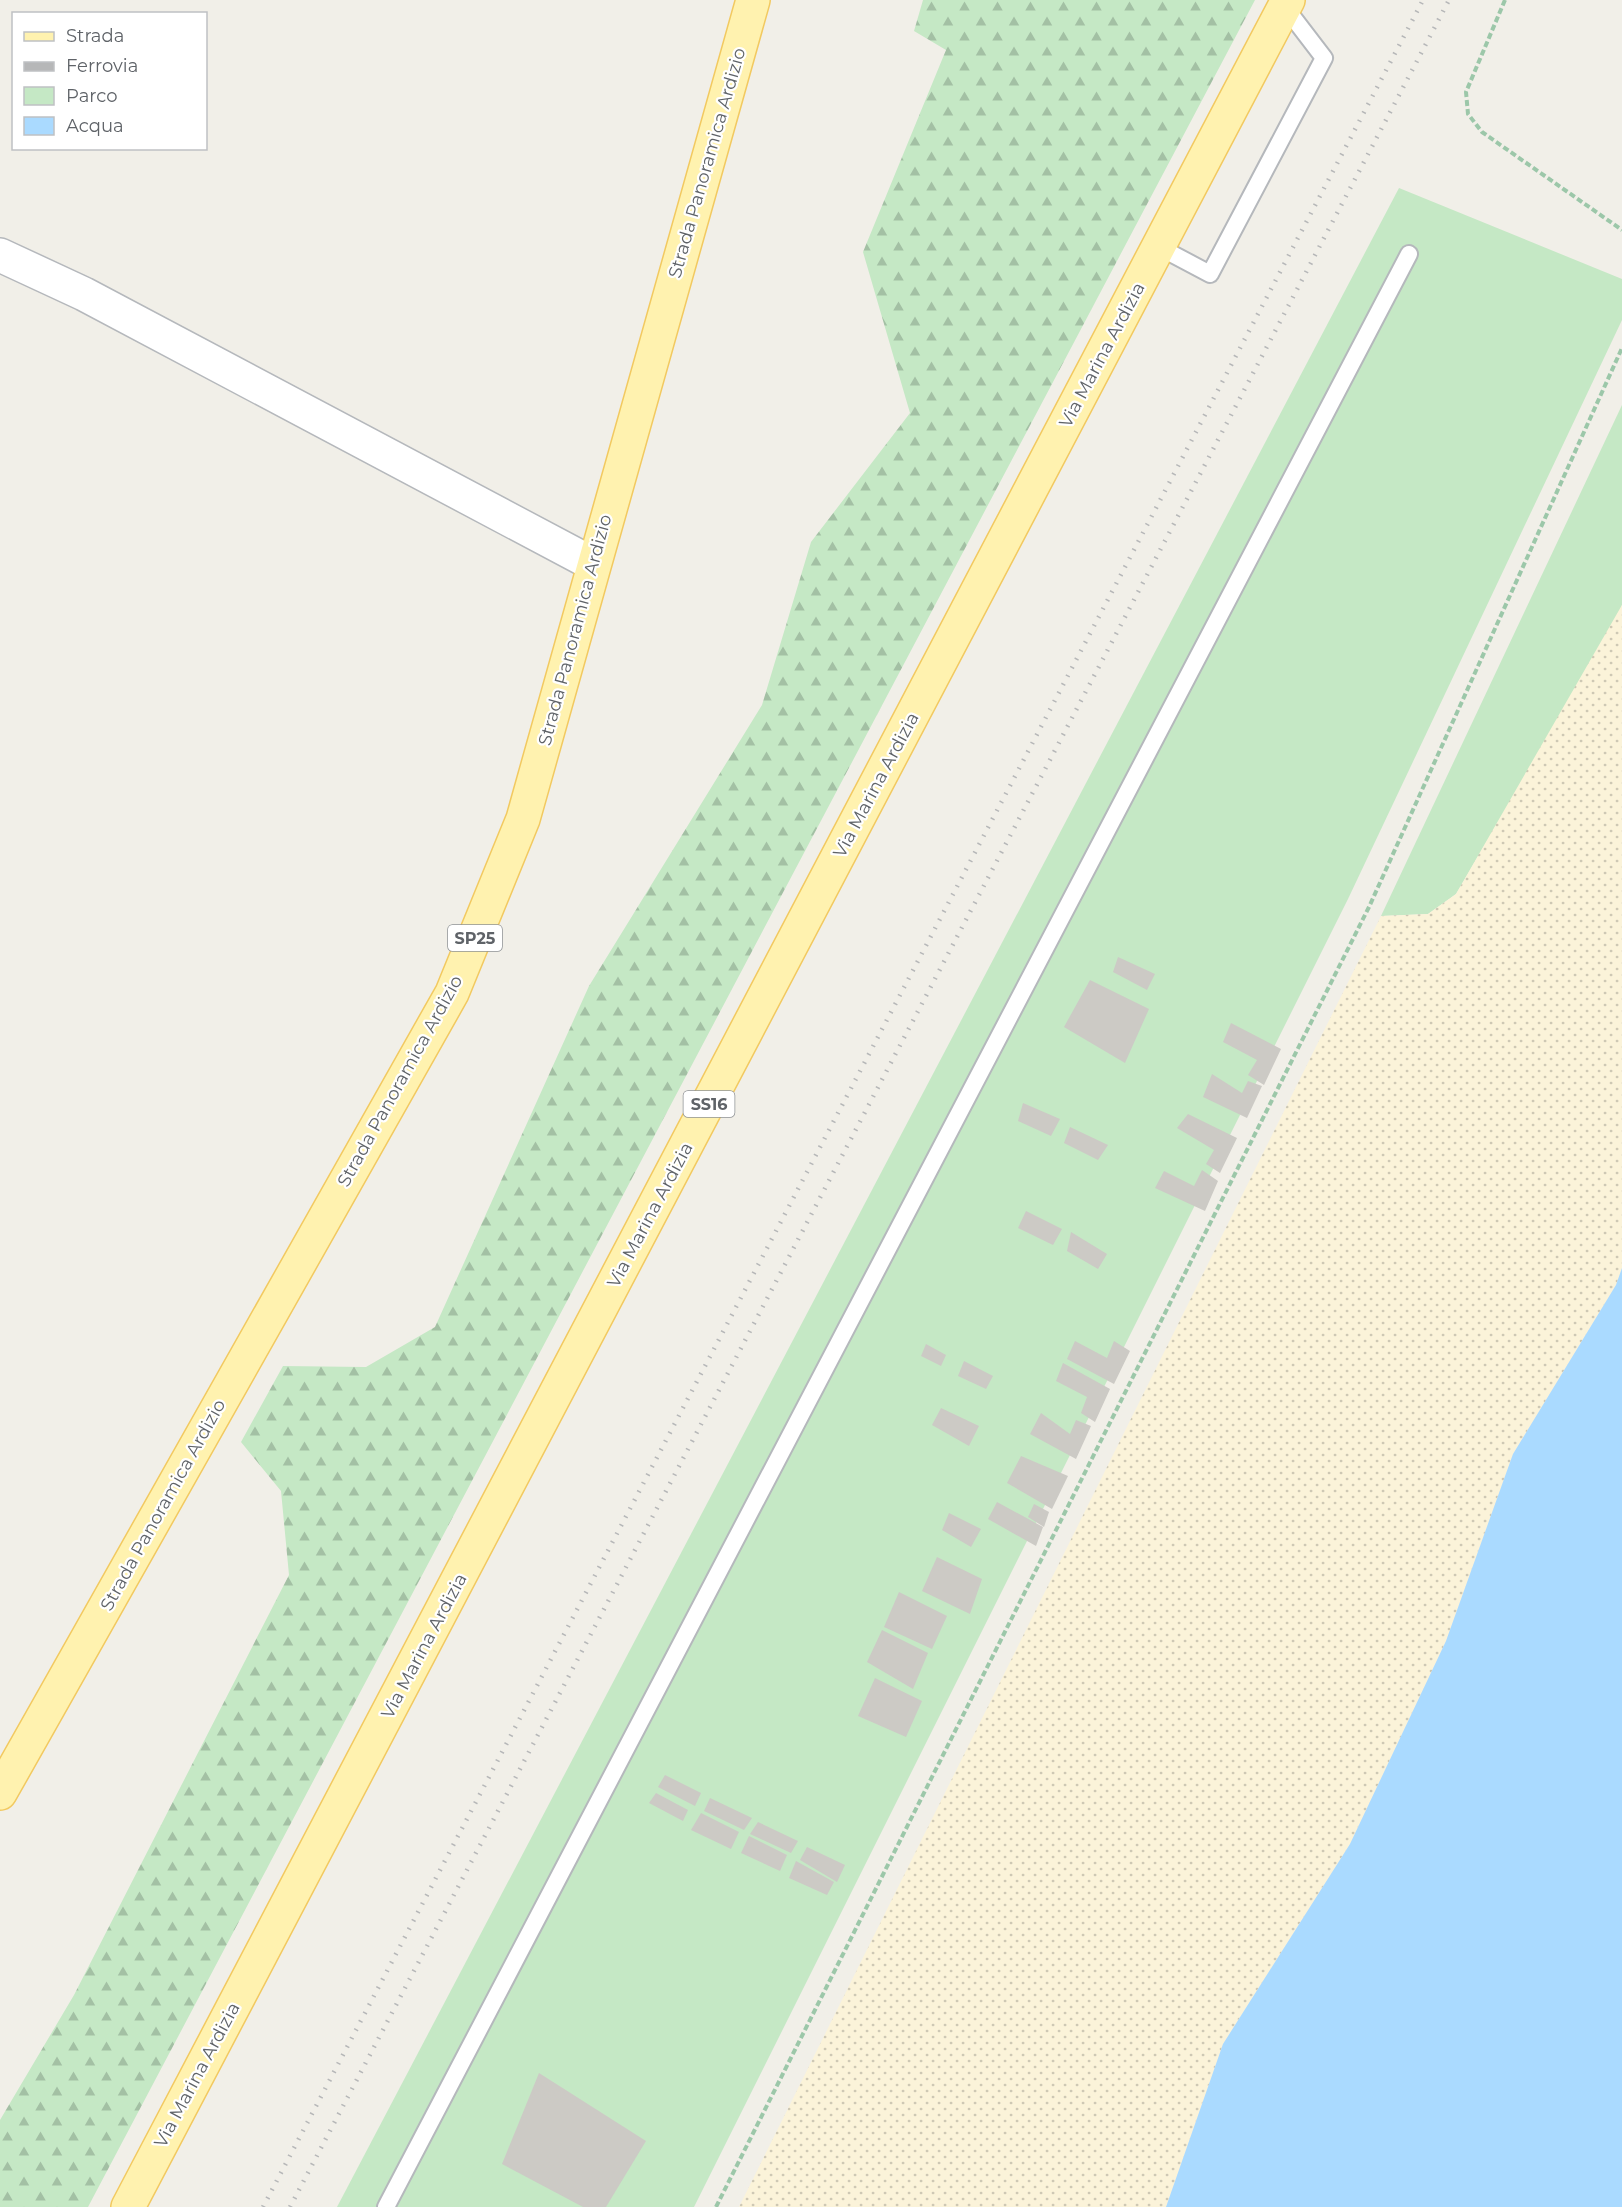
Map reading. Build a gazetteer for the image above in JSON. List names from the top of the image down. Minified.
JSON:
{"streets":{"main road":["Strada Panoramica Ardizio","Via Marina Ardizia","SP25","SS16"]},"legend":["Strada","Ferrovia","Parco","Acqua"]}
